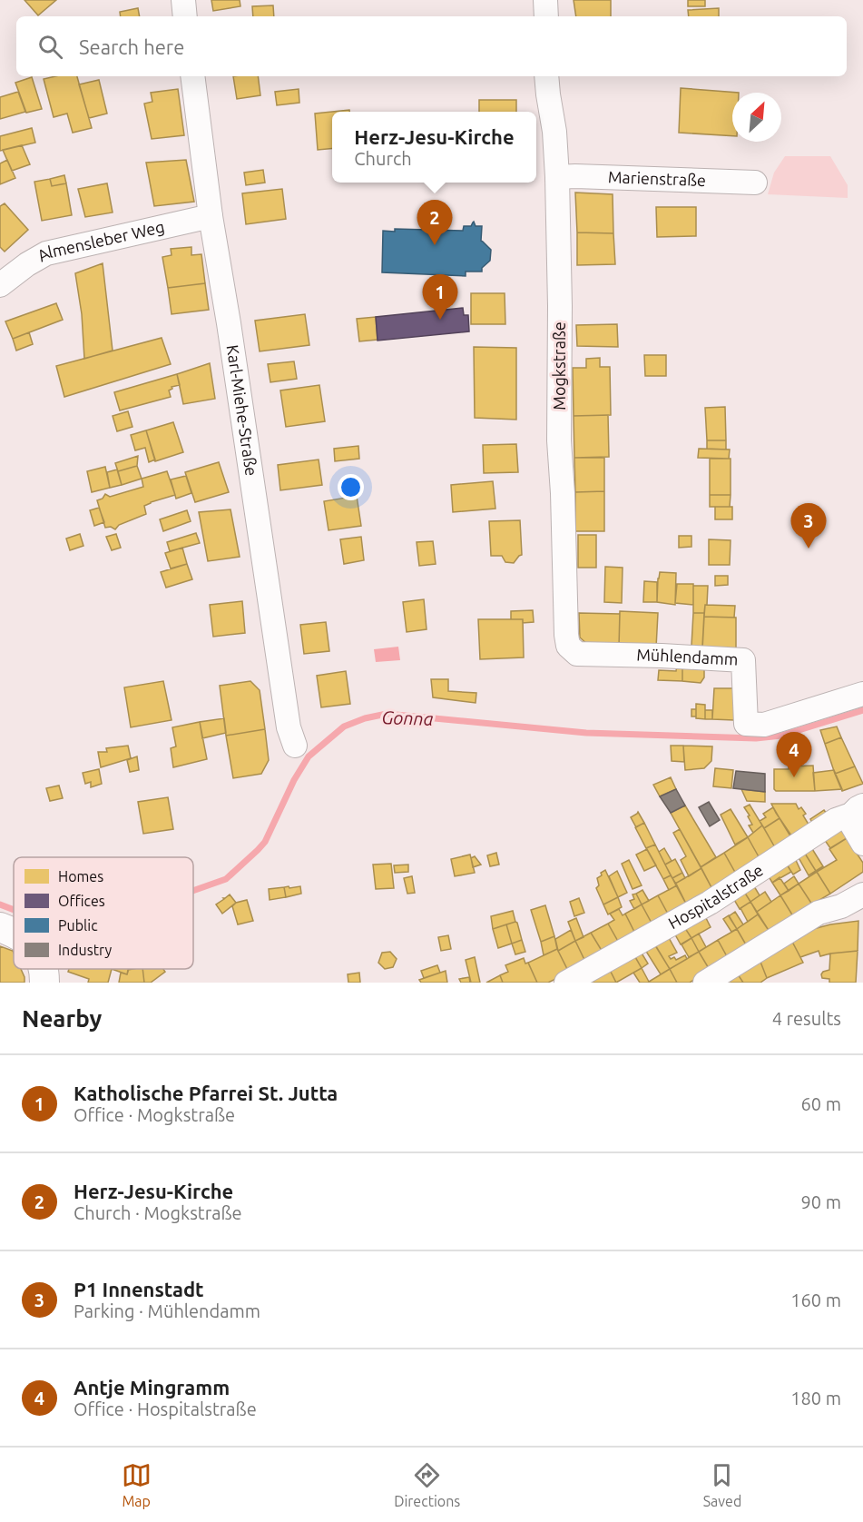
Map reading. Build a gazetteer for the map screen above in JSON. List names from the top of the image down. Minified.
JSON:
{"streets":{"street":["Marienstraße","Almensleber Weg","Mogkstraße","Karl-Miehe-Straße","Mühlendamm","Hospitalstraße"]},"crossings":[["Marienstraße","Mogkstraße"],["Almensleber Weg","Karl-Miehe-Straße"],["Mogkstraße","Mühlendamm"]],"water":["Gonna"],"legend":["Homes","Offices","Public","Industry"],"north":"top right","page":{"search":"Search here","popup":["Herz-Jesu-Kirche","Church"],"pins":["2","1","3","4"],"heading":["Nearby","4 results"],"list":[{"mark":"1","name":"Katholische Pfarrei St. Jutta","note":"Office · Mogkstraße","value":"60 m"},{"mark":"2","name":"Herz-Jesu-Kirche","note":"Church · Mogkstraße","value":"90 m"},{"mark":"3","name":"P1 Innenstadt","note":"Parking · Mühlendamm","value":"160 m"},{"mark":"4","name":"Antje Mingramm","note":"Office · Hospitalstraße","value":"180 m"}],"nav":["Map","Directions","Saved"]}}
